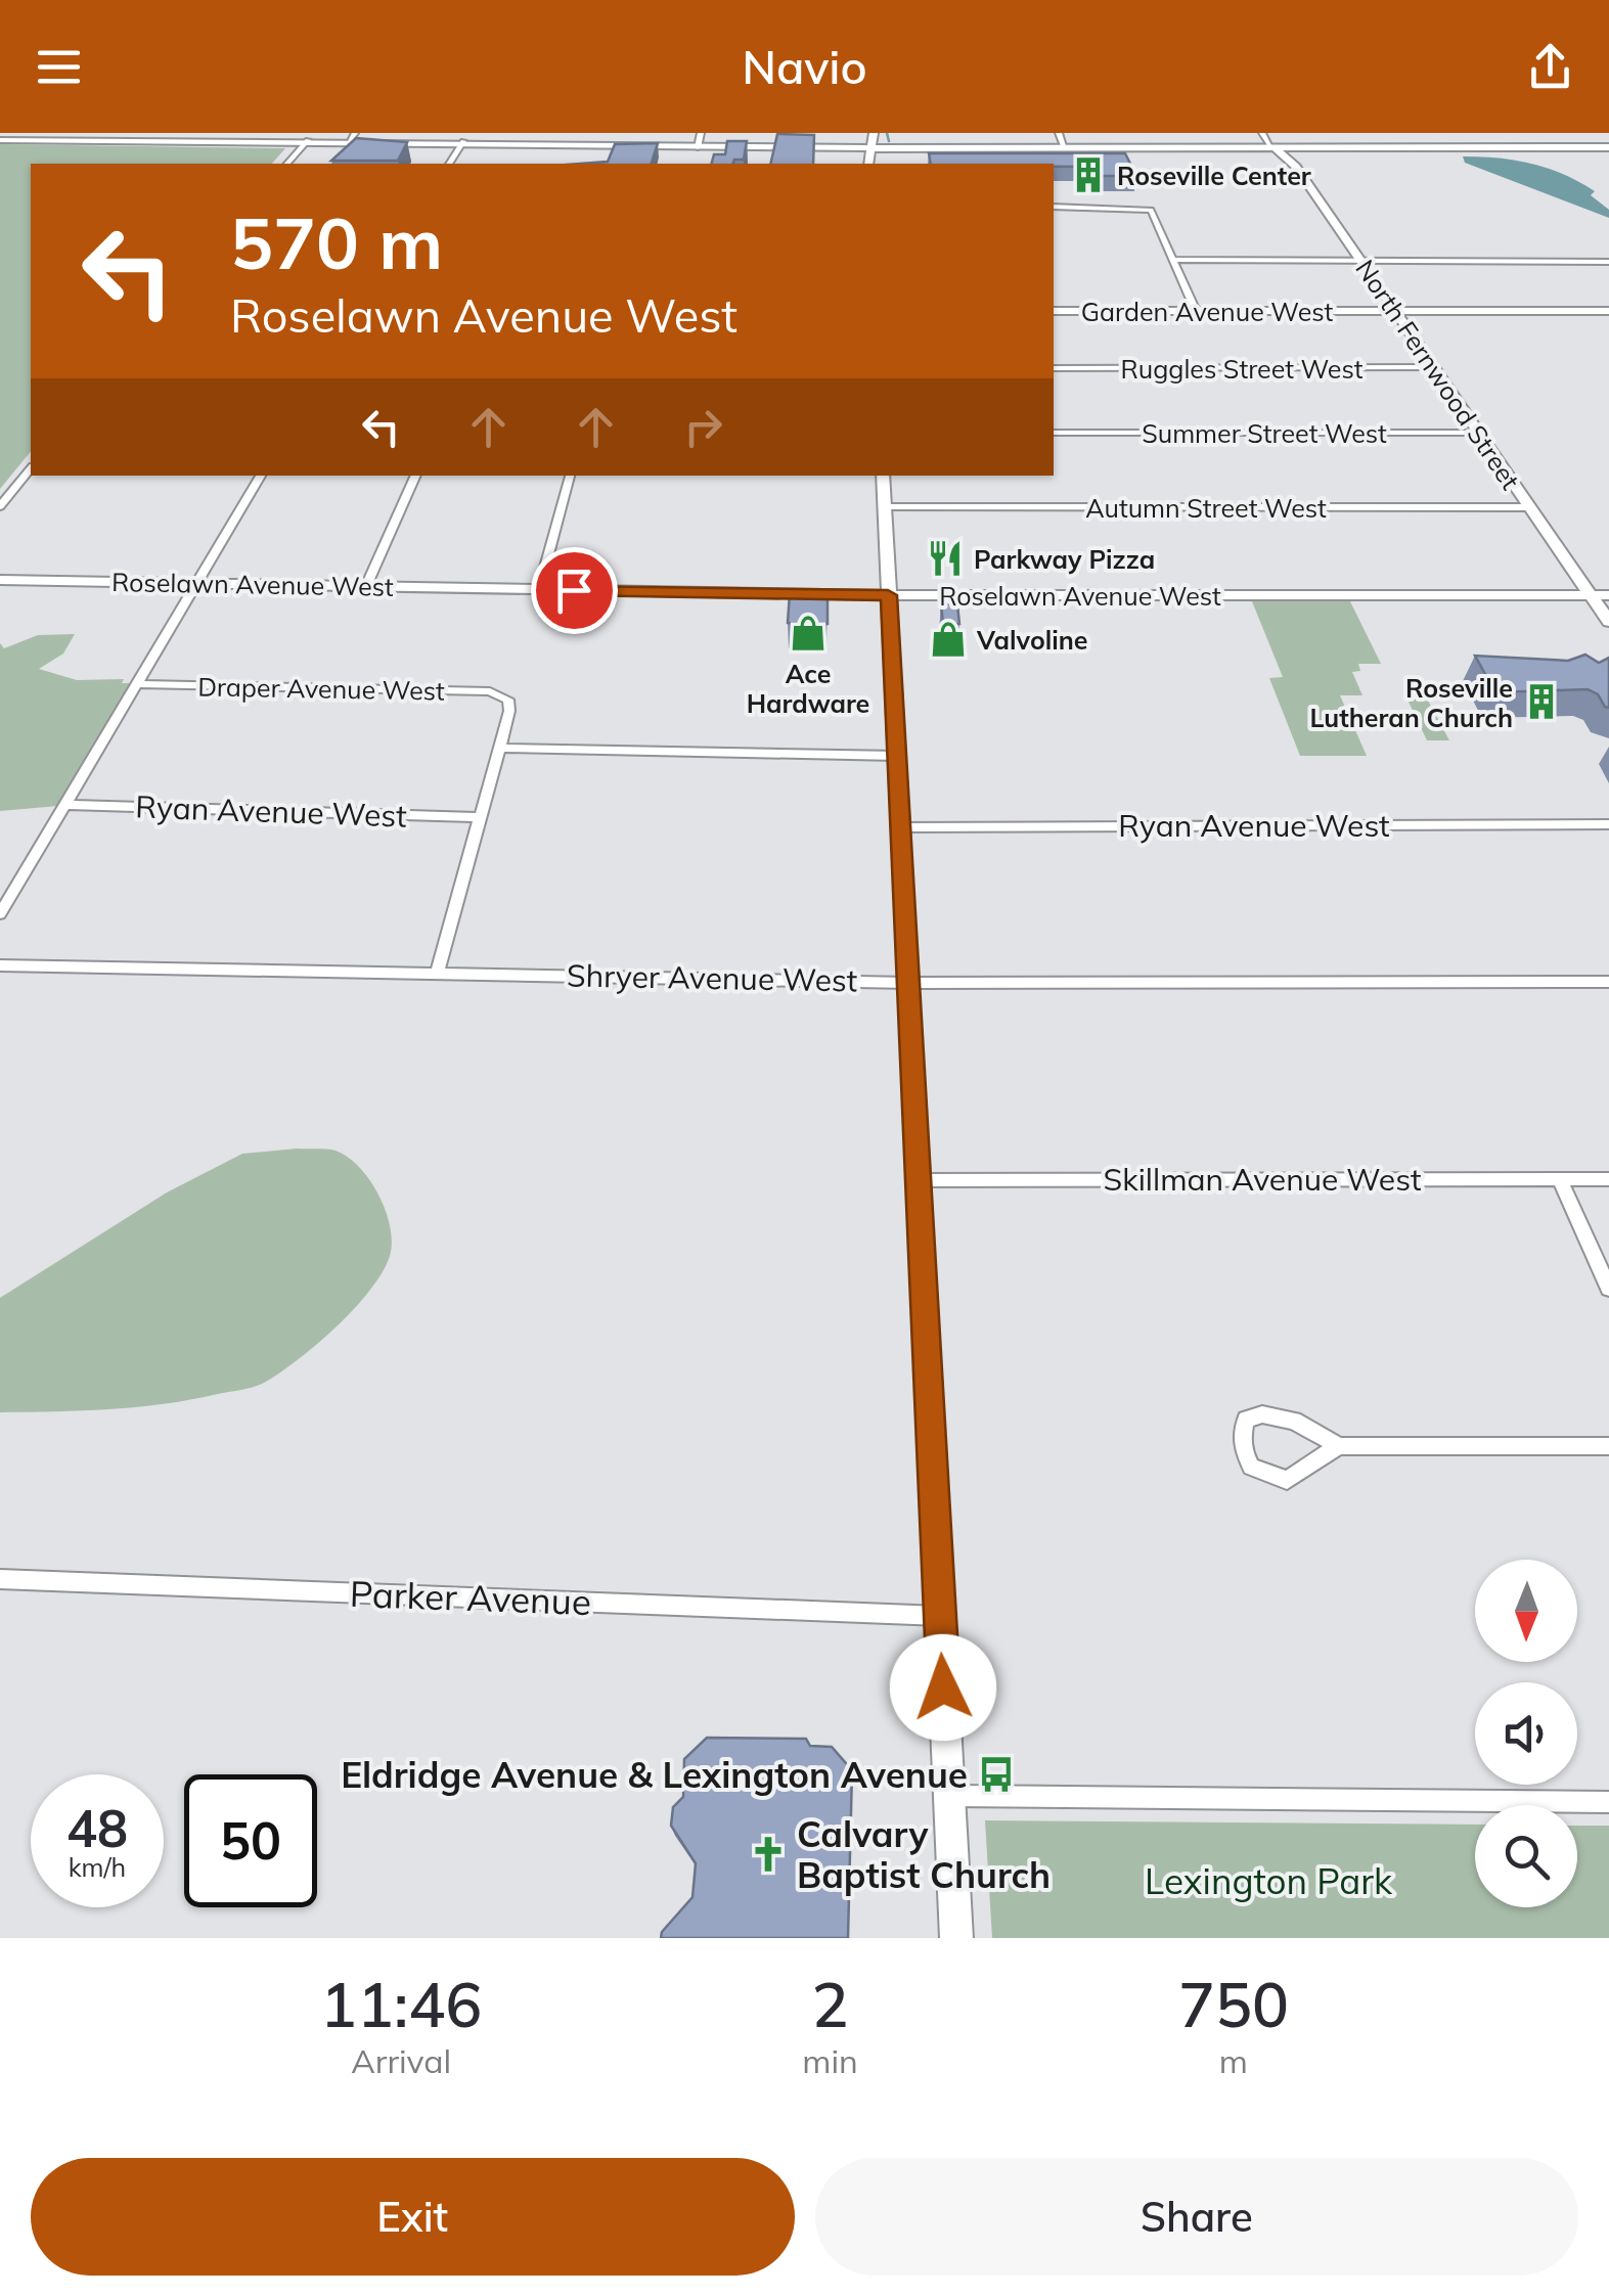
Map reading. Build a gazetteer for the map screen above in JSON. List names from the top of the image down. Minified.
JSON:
{"streets":{"main road":["Garden Avenue West","North Fernwood Street","Roselawn Avenue West"],"street":["Ruggles Street West","Summer Street West","Autumn Street West","Draper Avenue West","Ryan Avenue West","Shryer Avenue West","Skillman Avenue West","Parker Avenue"]},"crossings":[["Garden Avenue West","North Fernwood Street"],["Ruggles Street West","North Fernwood Street"],["North Fernwood Street","Summer Street West"],["North Fernwood Street","Autumn Street West"],["North Fernwood Street","Roselawn Avenue West"]],"parks":["Lexington Park"],"places":{"building":["Roseville Center","Roseville Lutheran Church"],"restaurant":["Parkway Pizza"],"shop":["Ace Hardware","Valvoline"],"bus stop":["Eldridge Avenue & Lexington Avenue"],"church":["Calvary Baptist Church"]},"north":"bottom","page":{"header":"Navio","turn":["570 m","Roselawn Avenue West"],"speed":"48 km/h","limit":"50","eta":["11:46","Arrival","2","min","750","m"],"buttons":["Exit","Share"]}}
